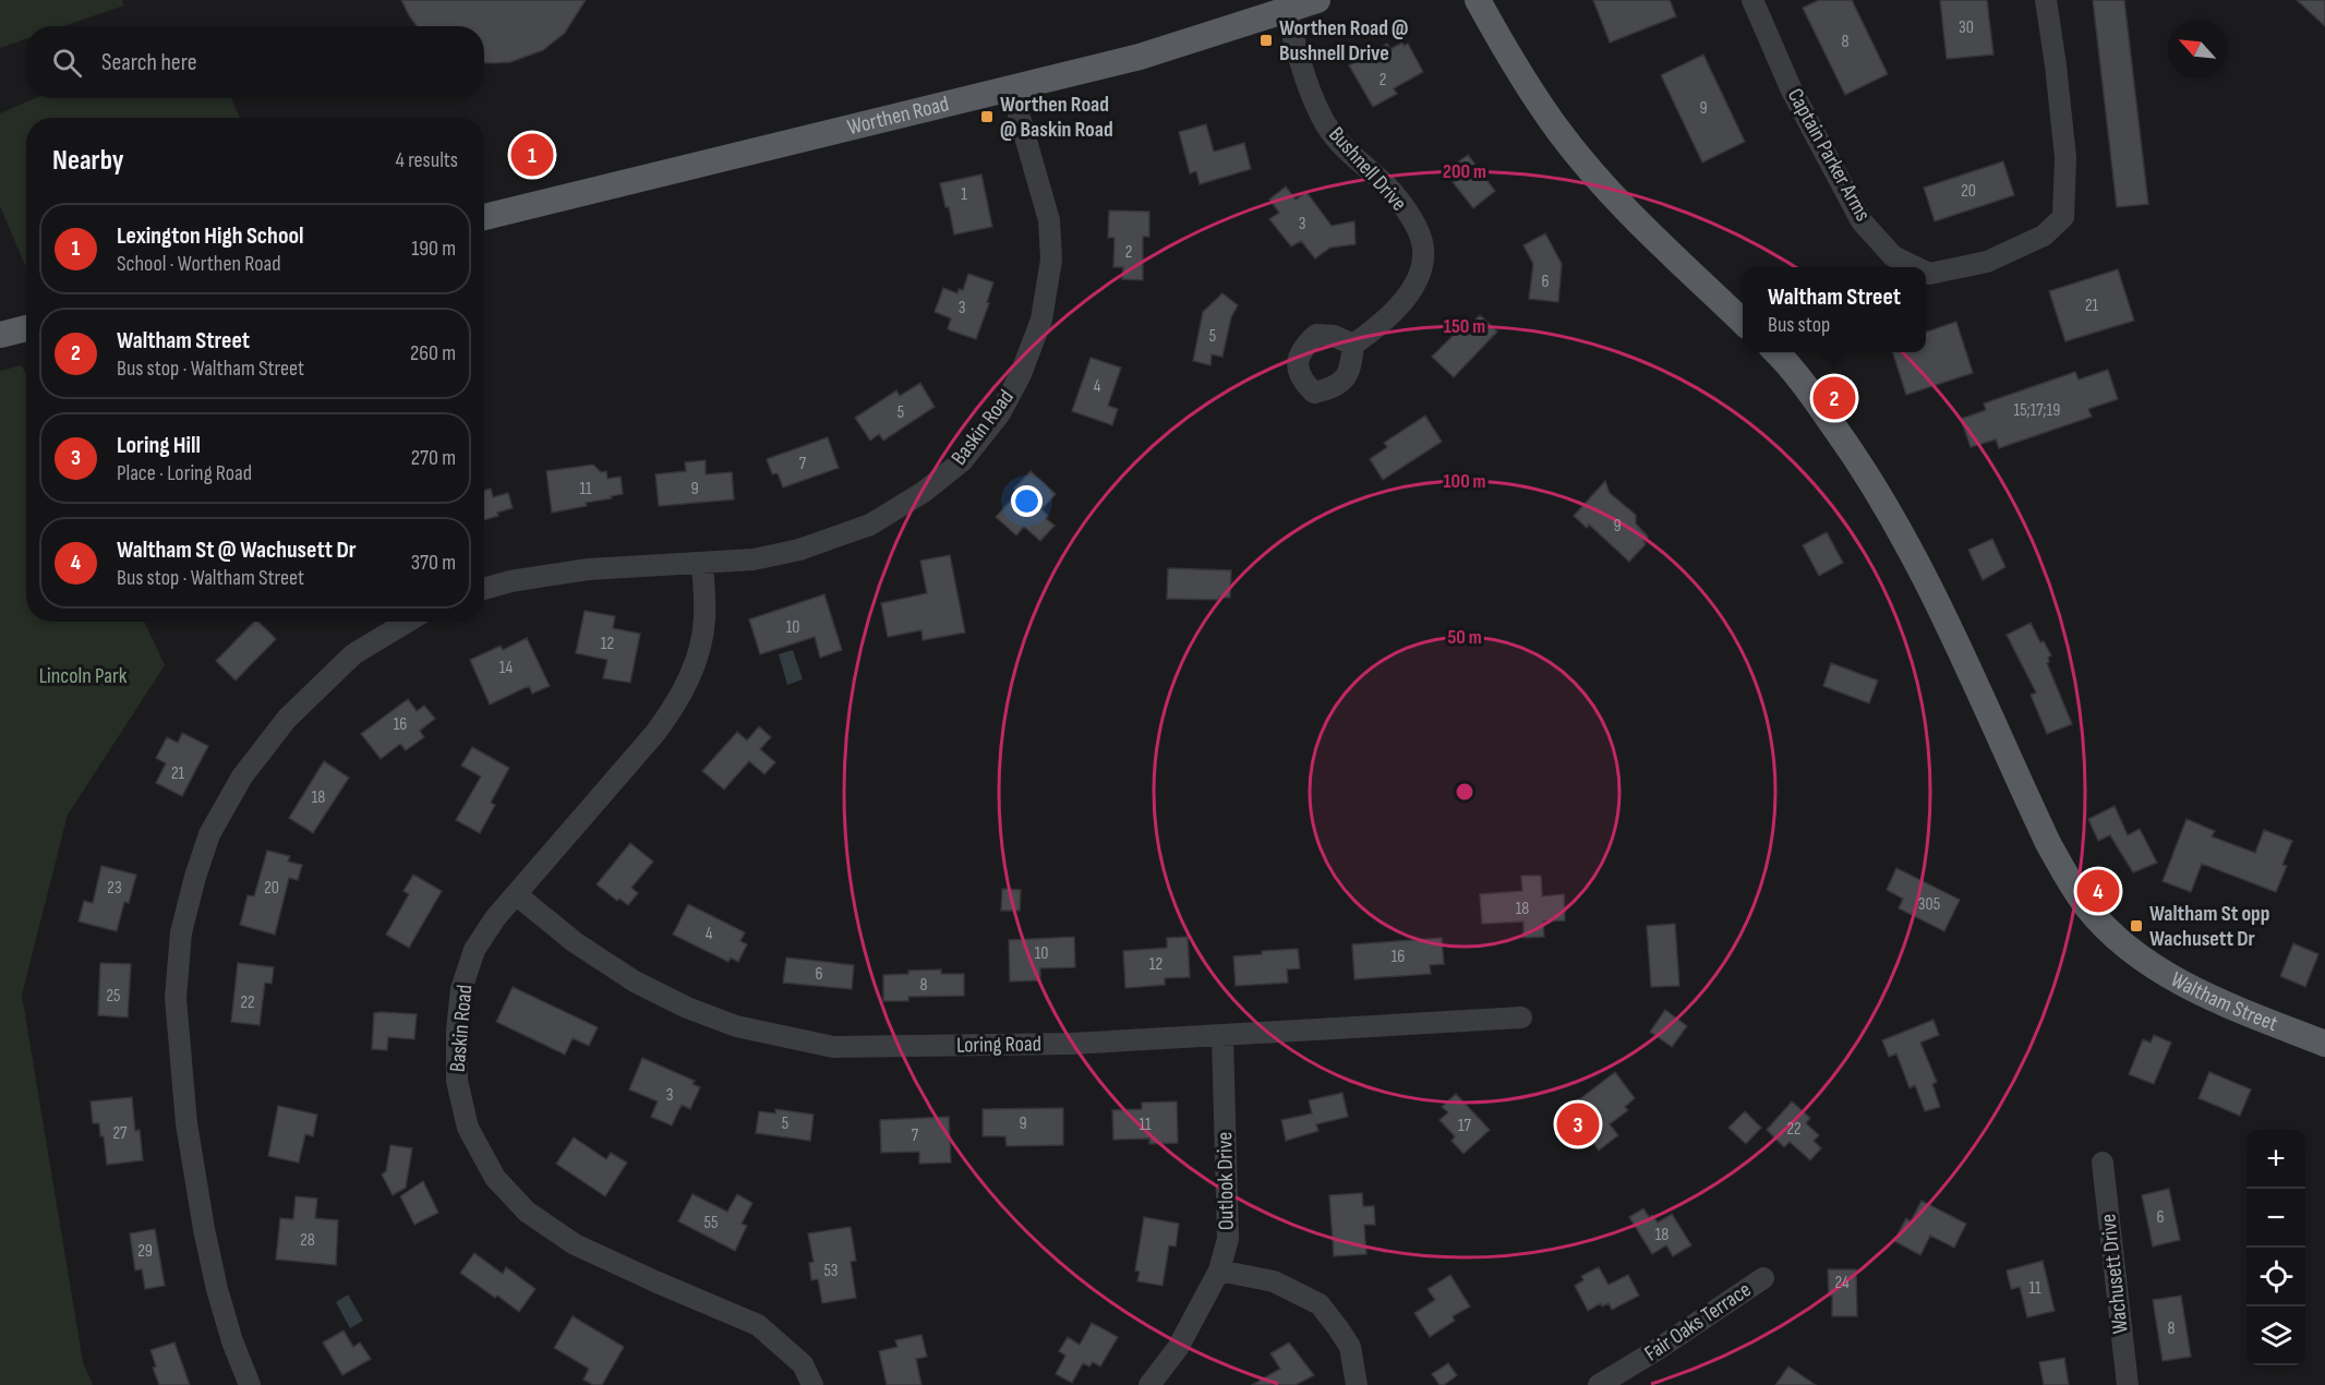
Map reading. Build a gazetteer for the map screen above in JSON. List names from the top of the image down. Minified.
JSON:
{"streets":{"main road":["Worthen Road","Waltham Street"],"street":["Captain Parker Arms","Bushnell Drive","Baskin Road","Loring Road","Outlook Drive","Wachusett Drive","Fair Oaks Terrace"]},"crossings":[["Worthen Road","Bushnell Drive"],["Worthen Road","Baskin Road"],["Baskin Road","Loring Road"],["Loring Road","Outlook Drive"]],"parks":["Lincoln Park"],"places":{"transit":["Worthen Road @ Bushnell Drive","Worthen Road @ Baskin Road","Waltham St opp Wachusett Dr"]},"house_numbers":["30","8","2","9","20","1","3","2","6","21","3","5","4","15;17;19","5","7","11","9","9","10","12","14","16","21","18","23","20","305","18","4","10","16","12","6","8","25","22","3","5","9","11","17","22","27","7","6","55","18","28","29","53","24","11","8"],"north":"top left","page":{"search":"Search here","heading":["Nearby","4 results"],"pins":["1","2","4","3"],"list":[{"mark":"1","name":"Lexington High School","note":"School · Worthen Road","value":"190 m"},{"mark":"2","name":"Waltham Street","note":"Bus stop · Waltham Street","value":"260 m"},{"mark":"3","name":"Loring Hill","note":"Place · Loring Road","value":"270 m"},{"mark":"4","name":"Waltham St @ Wachusett Dr","note":"Bus stop · Waltham Street","value":"370 m"}],"popup":["Waltham Street","Bus stop"],"map_buttons":["+","−"]},"rings":["200 m","150 m","100 m","50 m"]}
